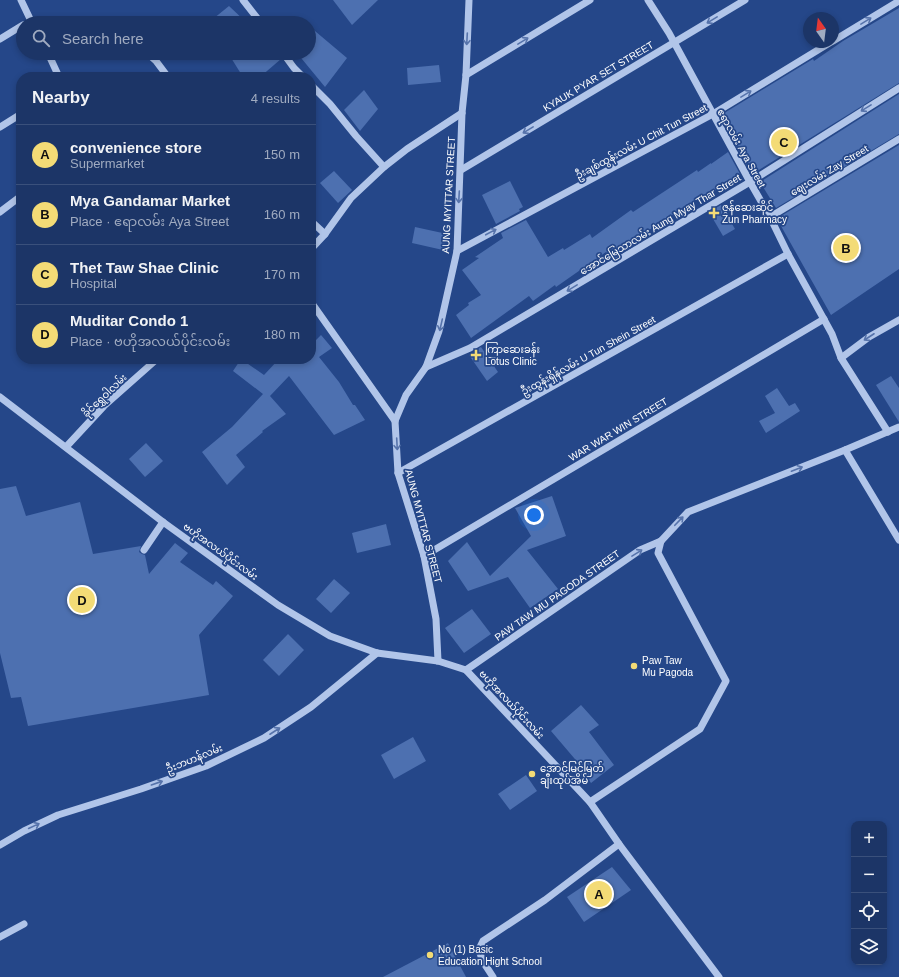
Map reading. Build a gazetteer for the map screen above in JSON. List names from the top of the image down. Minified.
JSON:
{"streets":{"street":["KYAUK PYAR SET STREET","ဦးချစ်ထွန်းလမ်း U Chit Tun Street","ဧရာလမ်း Aya Street","ဈေးလမ်း Zay Street","AUNG MYITTAR STREET","အောင်မြေသာလမ်း Aung Myay Thar Street","ဦးထွန်းရှိန်လမ်း U Tun Shein Street","ခိုင်ရွှေဝါလမ်း","WAR WAR WIN STREET","ဗဟိုအလယ်ပိုင်းလမ်း","PAW TAW MU PAGODA STREET","ဦးဘဟန်လမ်း"]},"crossings":[["KYAUK PYAR SET STREET","ဧရာလမ်း Aya Street"],["KYAUK PYAR SET STREET","AUNG MYITTAR STREET"],["ဦးချစ်ထွန်းလမ်း U Chit Tun Street","ဧရာလမ်း Aya Street"],["ဦးချစ်ထွန်းလမ်း U Chit Tun Street","AUNG MYITTAR STREET"],["ဧရာလမ်း Aya Street","ဈေးလမ်း Zay Street"],["ဧရာလမ်း Aya Street","အောင်မြေသာလမ်း Aung Myay Thar Street"],["ဧရာလမ်း Aya Street","ဦးထွန်းရှိန်လမ်း U Tun Shein Street"],["ဧရာလမ်း Aya Street","WAR WAR WIN STREET"],["AUNG MYITTAR STREET","အောင်မြေသာလမ်း Aung Myay Thar Street"],["AUNG MYITTAR STREET","ဦးထွန်းရှိန်လမ်း U Tun Shein Street"],["AUNG MYITTAR STREET","WAR WAR WIN STREET"],["AUNG MYITTAR STREET","ဗဟိုအလယ်ပိုင်းလမ်း"],["ခိုင်ရွှေဝါလမ်း","ဗဟိုအလယ်ပိုင်းလမ်း"],["ဗဟိုအလယ်ပိုင်းလမ်း","PAW TAW MU PAGODA STREET"],["ဗဟိုအလယ်ပိုင်းလမ်း","ဦးဘဟန်လမ်း"]],"one_way":["KYAUK PYAR SET STREET","ဦးချစ်ထွန်းလမ်း U Chit Tun Street","AUNG MYITTAR STREET","အောင်မြေသာလမ်း Aung Myay Thar Street","PAW TAW MU PAGODA STREET","ဦးဘဟန်လမ်း"],"places":{"health":["ဇွန်ဆေးဆိုင် Zun Pharmacy","ကြာဆေးခန်း Lotus Clinic"],"other":["Paw Taw Mu Pagoda","အောင်မြင့်မြတ် ချီးထုပ်အိမ်","No (1) Basic Education Hight School"]},"north":"top","page":{"search":"Search here","heading":["Nearby","4 results"],"list":[{"mark":"A","name":"convenience store","note":"Supermarket","value":"150 m"},{"mark":"B","name":"Mya Gandamar Market","note":"Place · ဧရာလမ်း Aya Street","value":"160 m"},{"mark":"C","name":"Thet Taw Shae Clinic","note":"Hospital","value":"170 m"},{"mark":"D","name":"Muditar Condo 1","note":"Place · ဗဟိုအလယ်ပိုင်းလမ်း","value":"180 m"}],"pins":["C","B","D","A"],"map_buttons":["+","−"]}}
